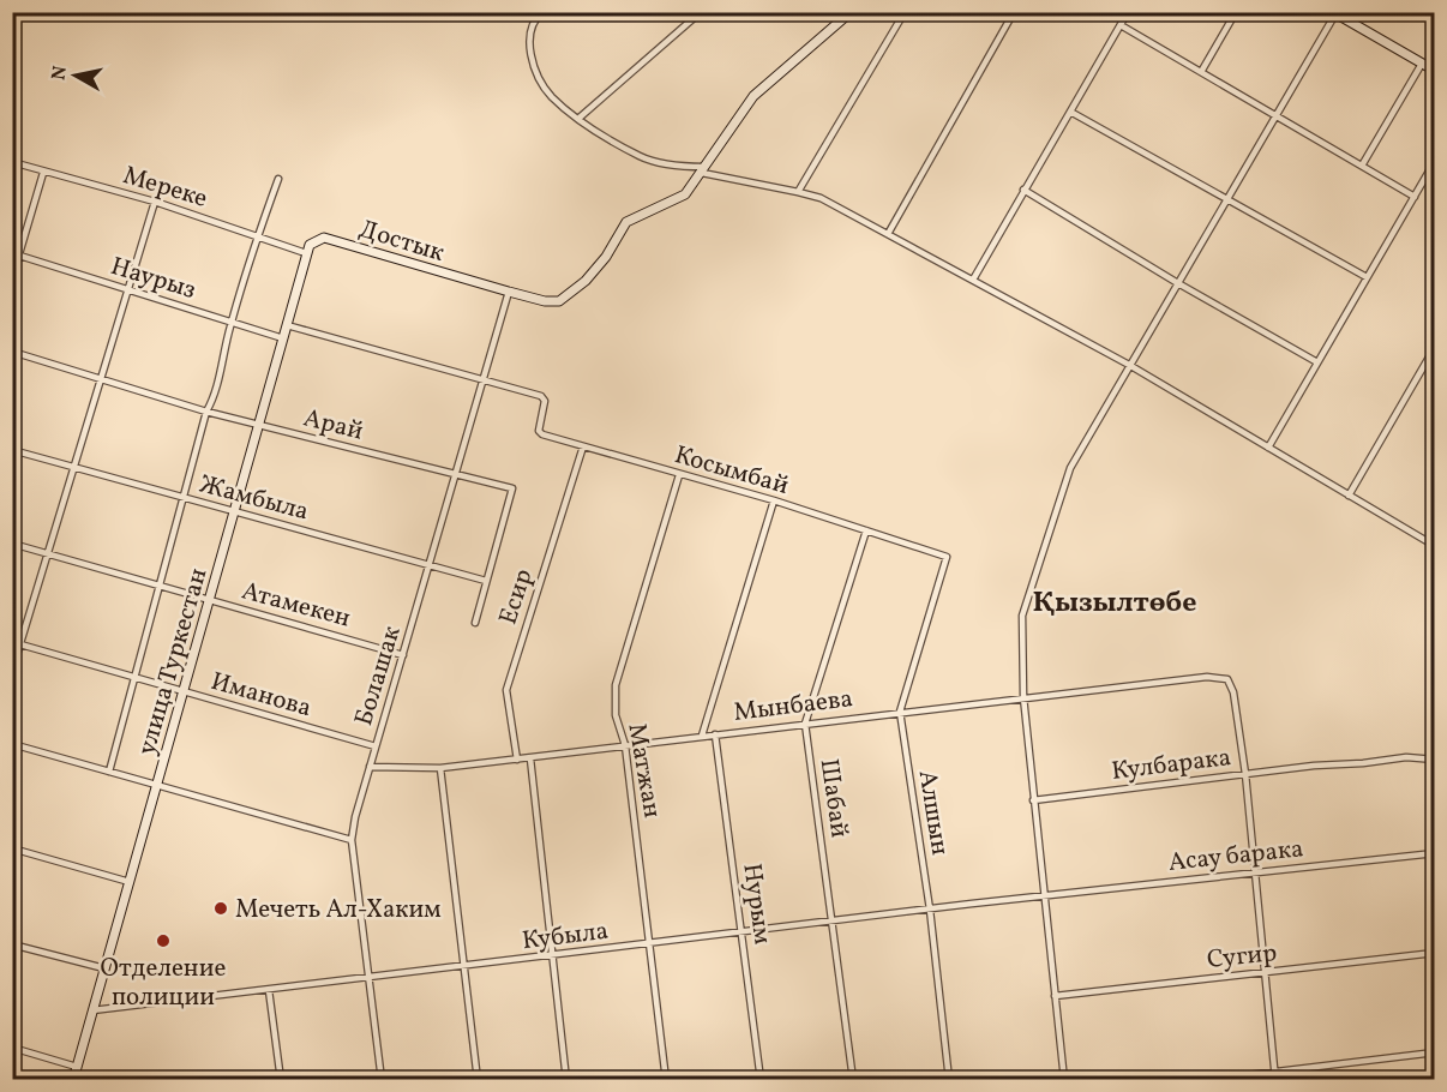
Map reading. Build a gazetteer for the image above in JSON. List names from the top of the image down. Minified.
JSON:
{"streets":{"street":["Мереке","Достык","Наурыз","Арай","Косымбай","Жамбыла","Есир","Атамекен","улица Туркестан","Болашак","Иманова","Мынбаева","Кулбарака","Матжан","Шабай","Алшын","Асау барака","Нурым","Кубыла","Сугир"]},"crossings":[["Мереке","Достык"],["Мереке","улица Туркестан"],["Достык","улица Туркестан"],["Достык","Болашак"],["Наурыз","улица Туркестан"],["Арай","Жамбыла"],["Арай","улица Туркестан"],["Арай","Болашак"],["Косымбай","Есир"],["Косымбай","Болашак"],["Косымбай","Матжан"],["Косымбай","Шабай"],["Косымбай","Алшын"],["Жамбыла","улица Туркестан"],["Жамбыла","Болашак"],["Есир","Мынбаева"],["Атамекен","улица Туркестан"],["Атамекен","Болашак"],["улица Туркестан","Иманова"],["улица Туркестан","Кубыла"],["Болашак","Иманова"],["Болашак","Мынбаева"],["Болашак","Кубыла"],["Мынбаева","Кулбарака"],["Мынбаева","Матжан"],["Мынбаева","Шабай"],["Мынбаева","Алшын"],["Мынбаева","Нурым"],["Матжан","Кубыла"],["Шабай","Кубыла"],["Алшын","Кубыла"],["Асау барака","Кубыла"],["Нурым","Кубыла"]],"districts":["Қызылтөбе"],"places":["Мечеть Ал-Хаким","Отделение полиции"],"north":"left"}
